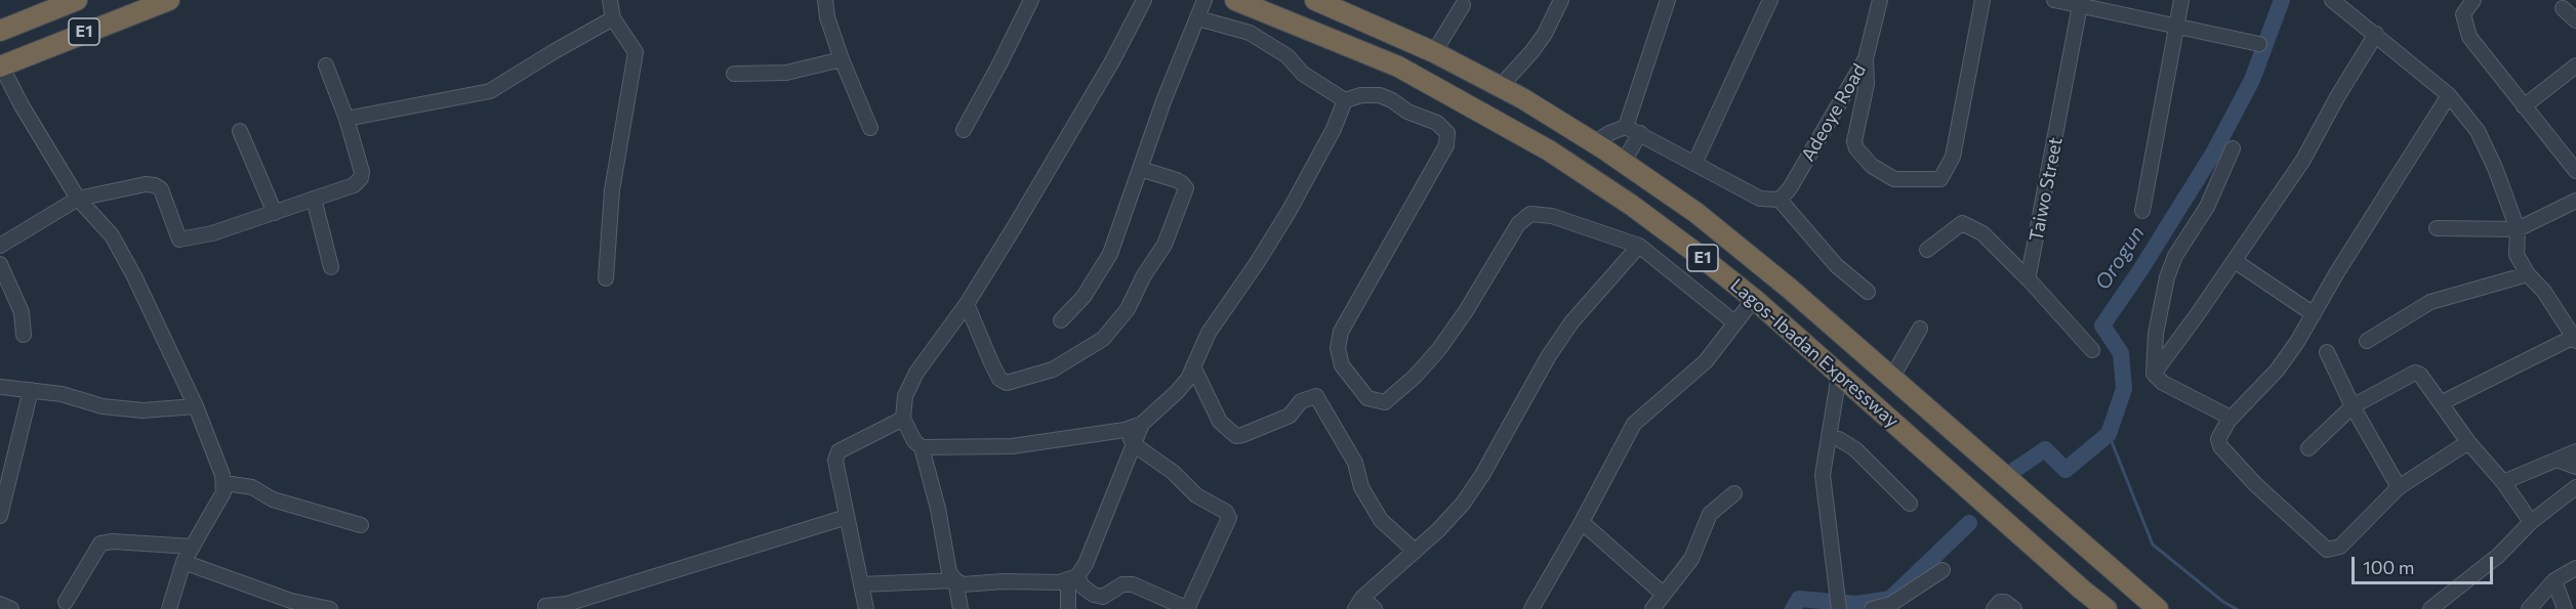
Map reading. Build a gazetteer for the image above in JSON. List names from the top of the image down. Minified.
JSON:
{"streets":{"highway":["E1","Lagos-Ibadan Expressway"],"street":["Adeoye Road","Taiwo Street"]},"water":["Orogun"],"scale_bar":"100 m"}
